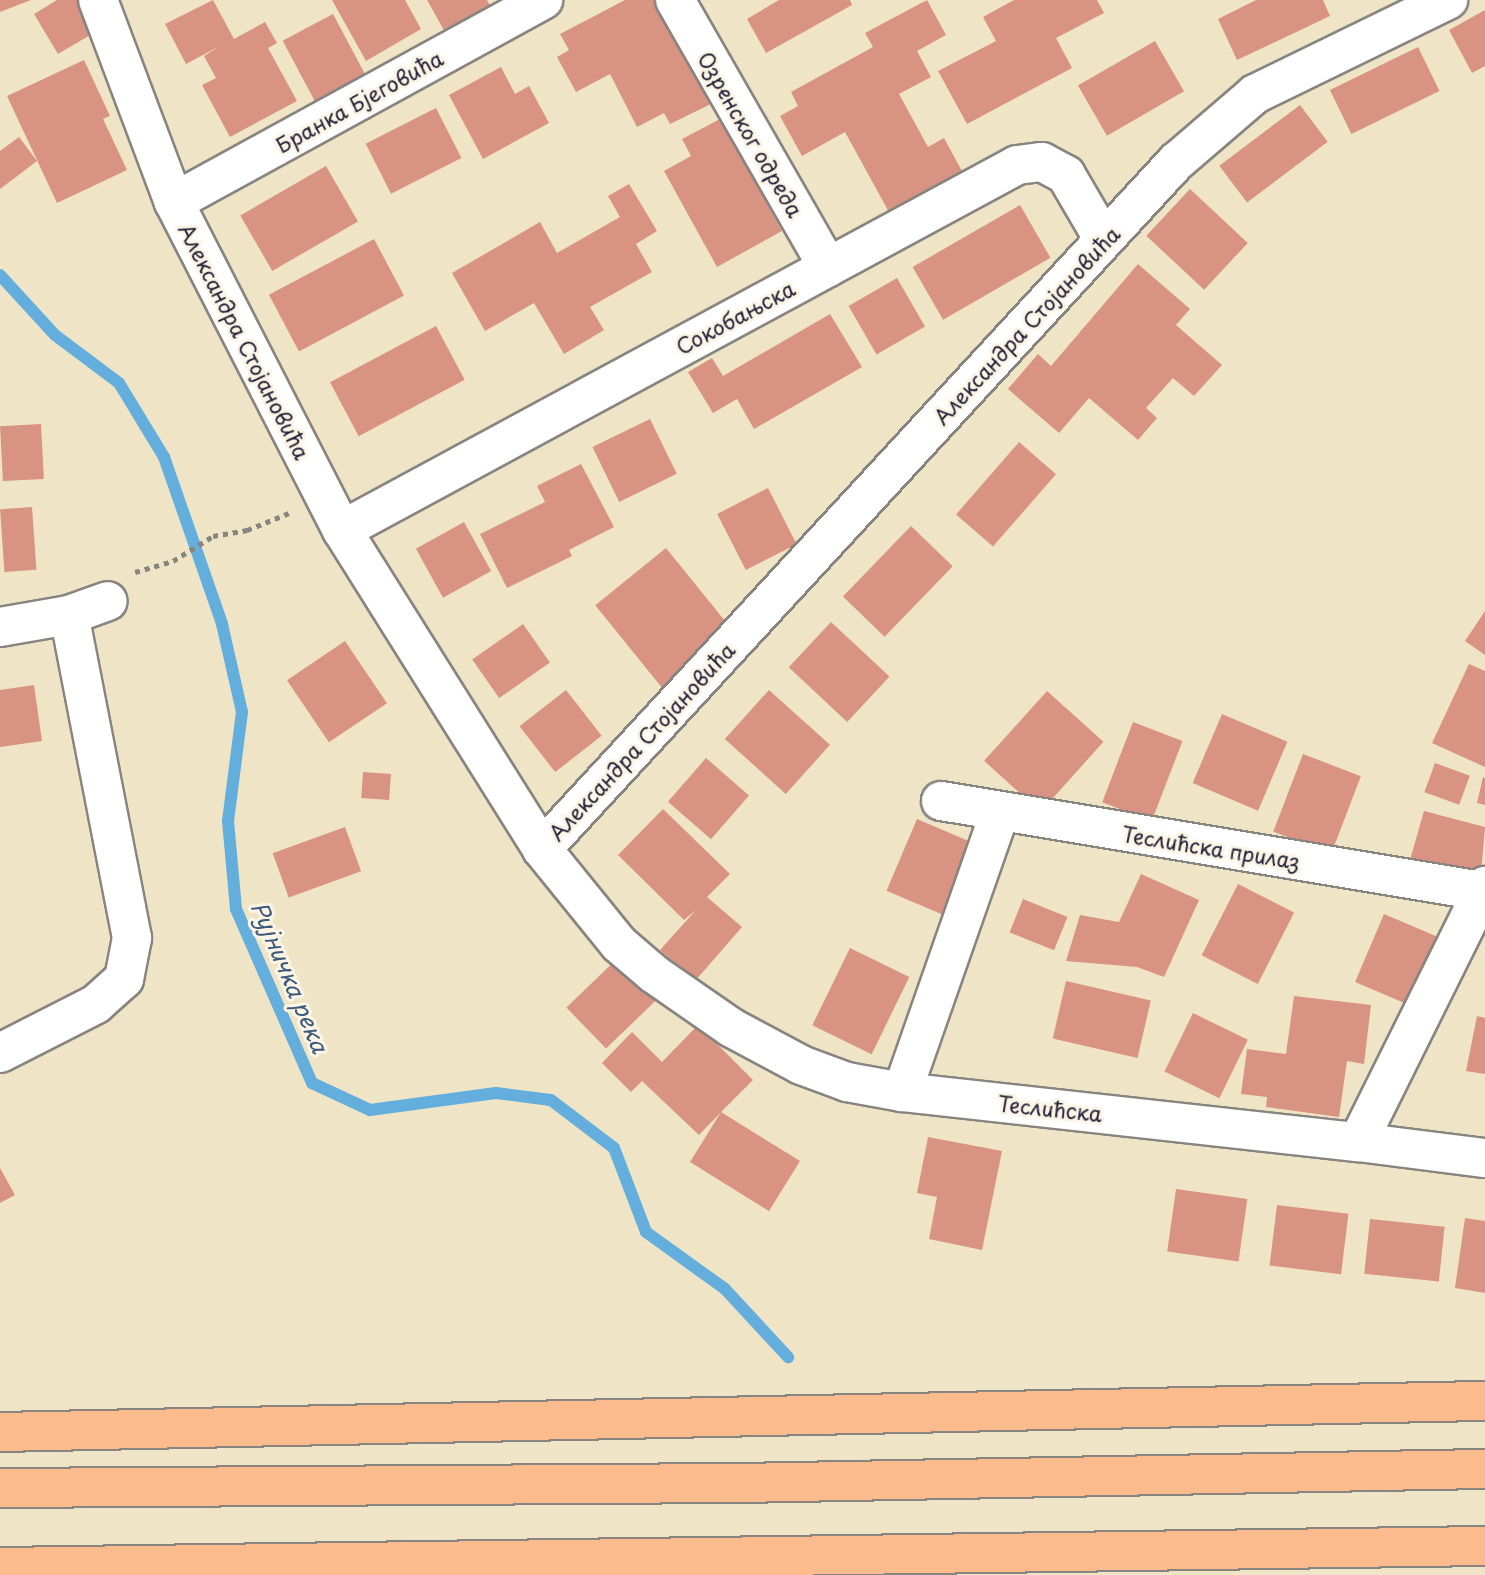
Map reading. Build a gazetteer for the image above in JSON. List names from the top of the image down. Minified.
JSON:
{"streets":{"street":["Бранка Бјеговића","Озренског одреда","Сокобањска","Александра Стојановића","Теслићска прилаз","Теслићска"]},"crossings":[["Бранка Бјеговића","Александра Стојановића"],["Озренског одреда","Сокобањска"],["Сокобањска","Александра Стојановића"],["Александра Стојановића","Теслићска"]],"water":["Рујничка река"]}
